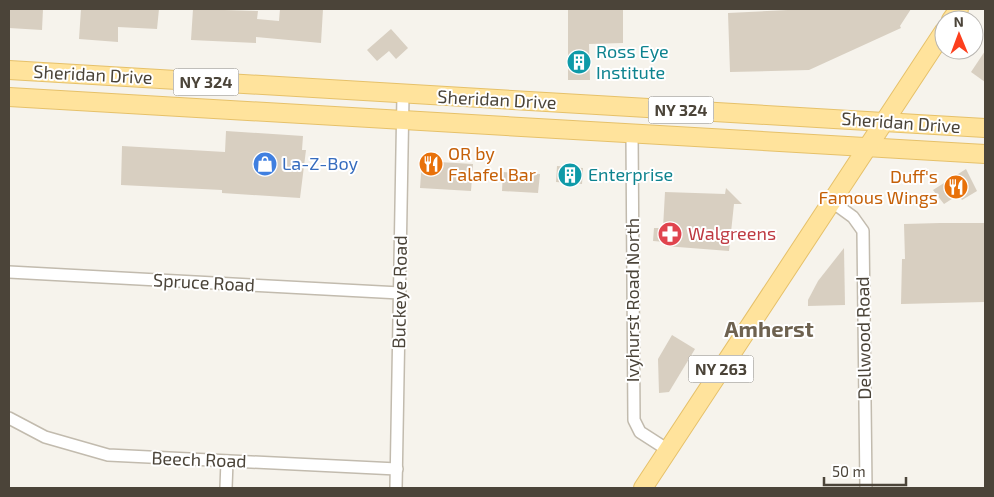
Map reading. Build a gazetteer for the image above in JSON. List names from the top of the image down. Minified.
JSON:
{"streets":{"main road":["Sheridan Drive","NY 324","NY 263"],"street":["Spruce Road","Buckeye Road","Ivyhurst Road North","Dellwood Road","Beech Road"]},"crossings":[["Sheridan Drive","Buckeye Road"],["Sheridan Drive","Ivyhurst Road North"],["Sheridan Drive","NY 263"],["Spruce Road","Buckeye Road"],["Buckeye Road","Beech Road"],["Ivyhurst Road North","NY 263"],["Dellwood Road","NY 263"]],"districts":["Amherst"],"places":{"building":["Ross Eye Institute","Enterprise"],"shop":["La-Z-Boy"],"restaurant":["OR by Falafel Bar","Duff's Famous Wings"],"pharmacy":["Walgreens"]},"scale_bar":"50 m","north":"top"}
